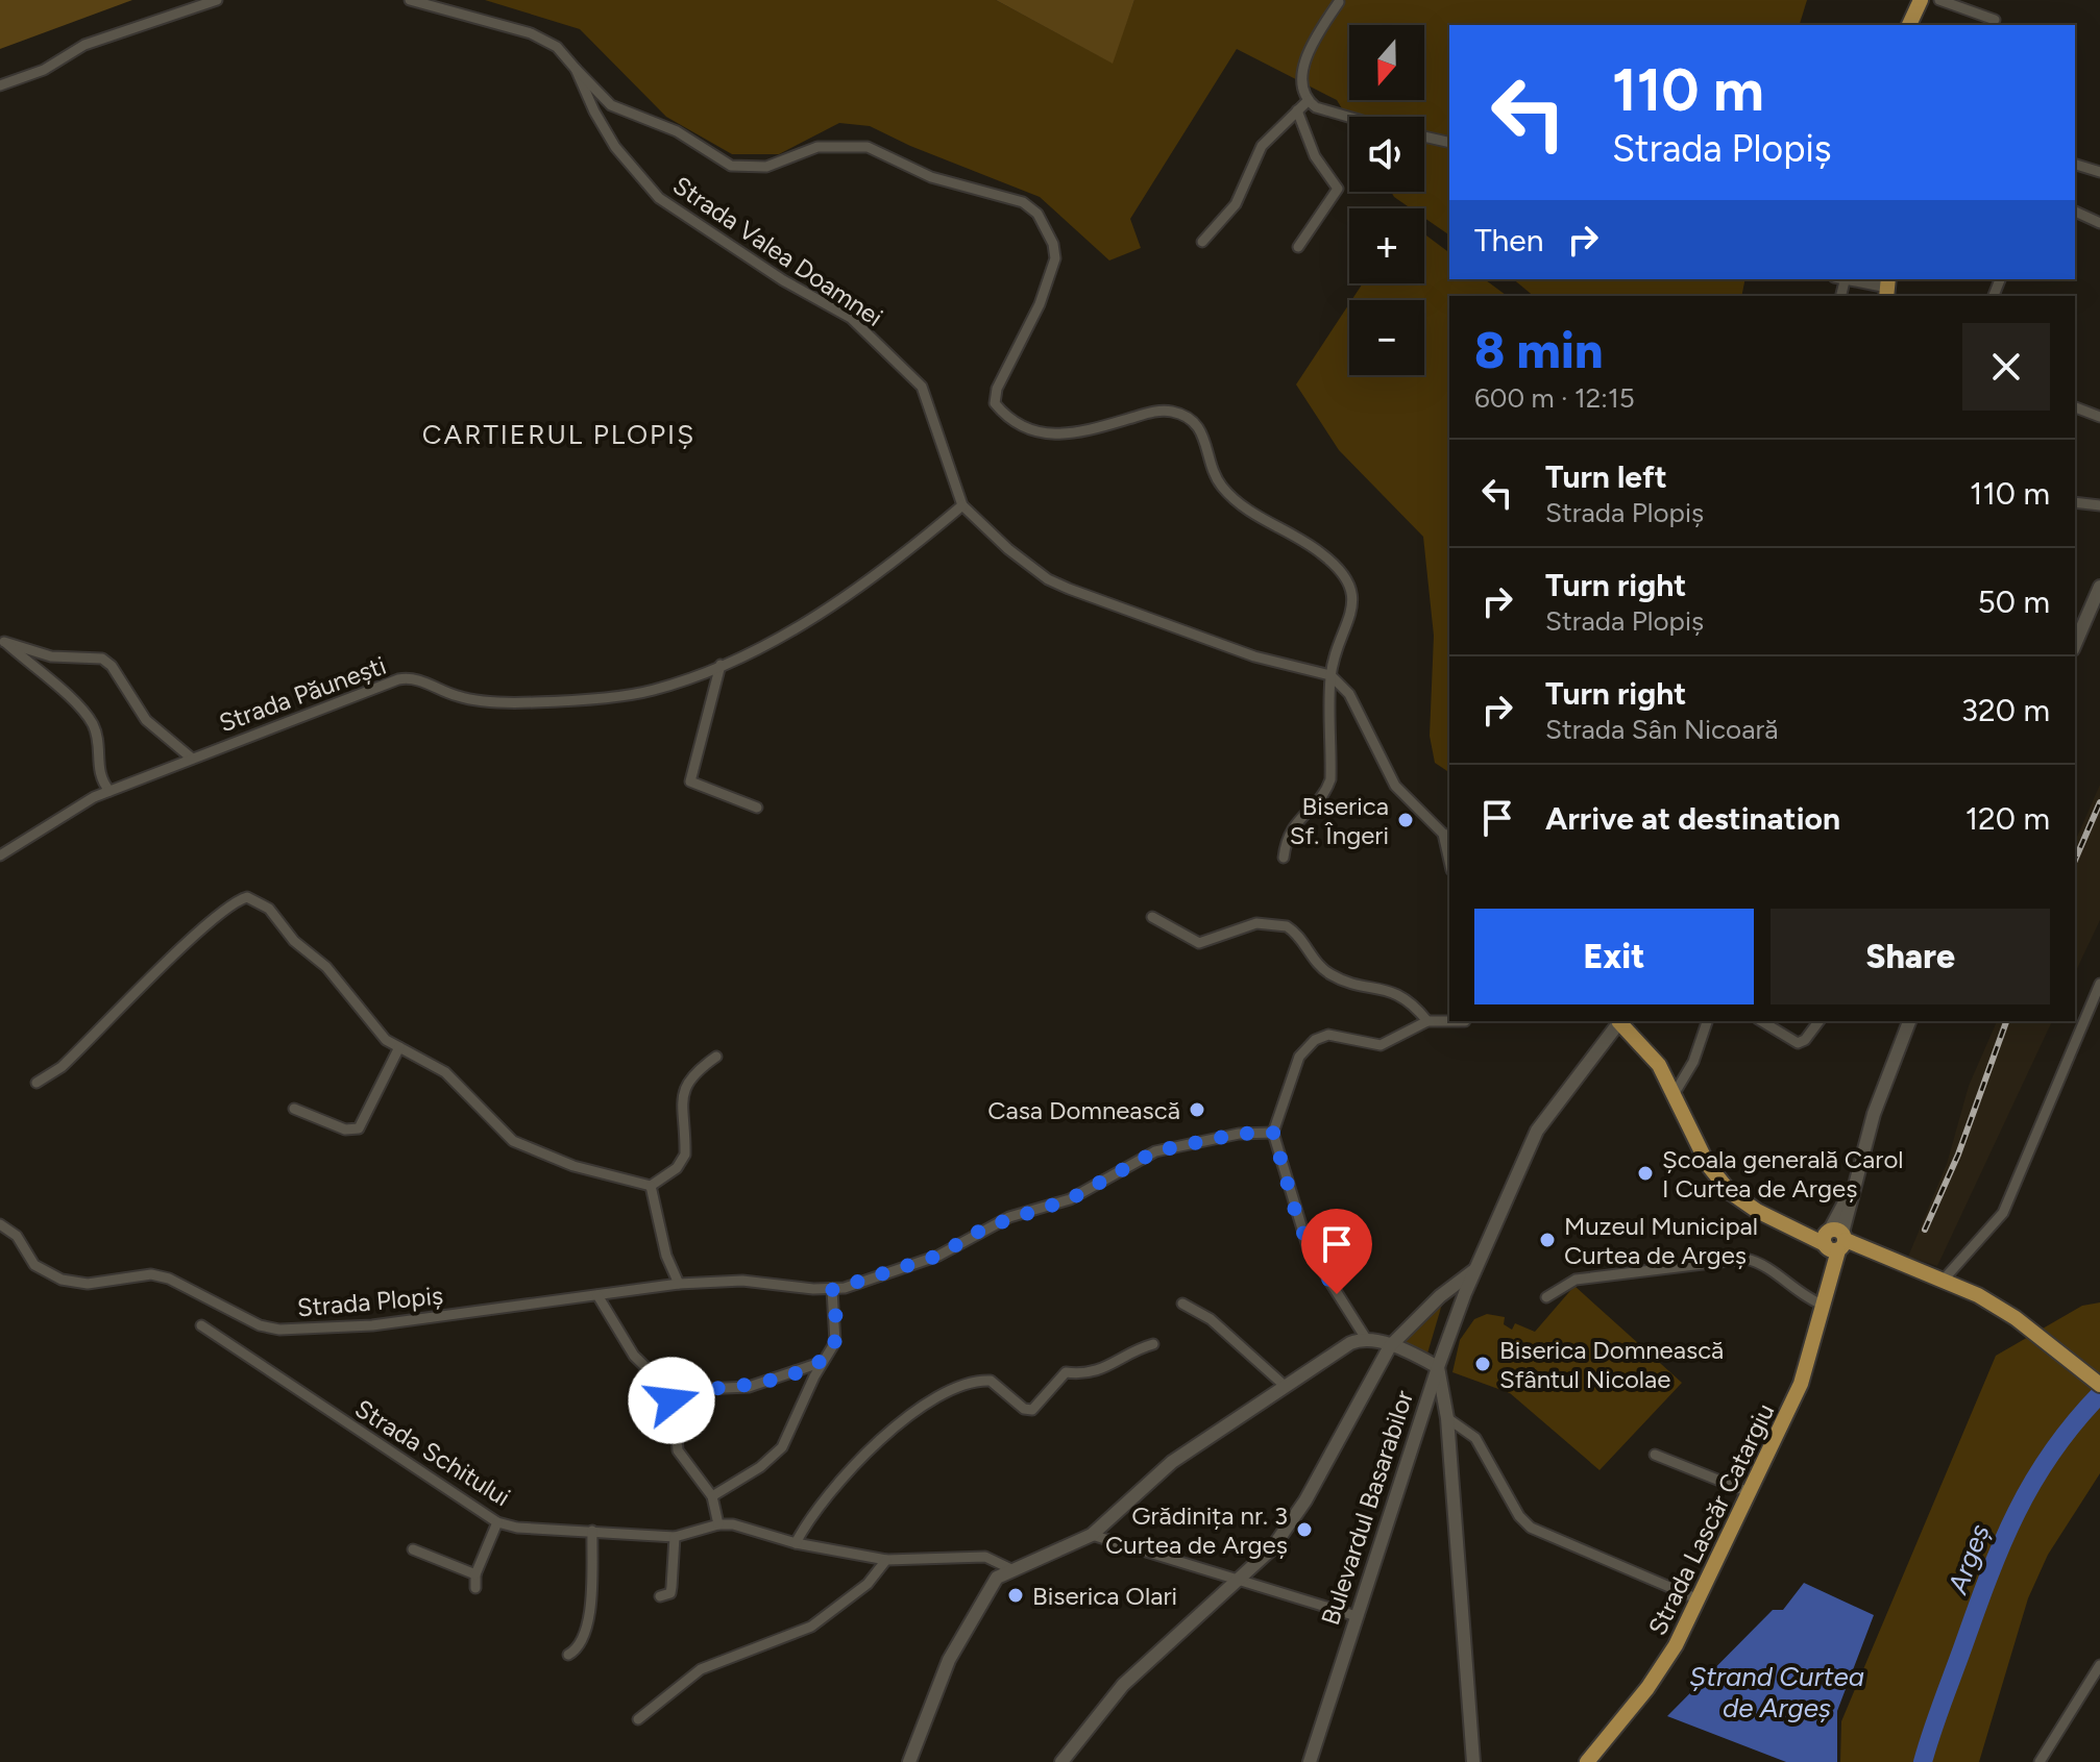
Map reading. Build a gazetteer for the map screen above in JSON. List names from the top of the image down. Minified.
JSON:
{"streets":{"main road":["Bulevardul Basarabilor","Strada Lascăr Catargiu"],"street":["Strada Valea Doamnei","Strada Păunești","Strada Plopiș","Strada Schitului"]},"crossings":[["Strada Valea Doamnei","Strada Păunești"]],"districts":["CARTIERUL PLOPIȘ"],"water":["Argeș","Ștrand Curtea de Argeș"],"places":["Biserica Sf. Îngeri","Casa Domnească","Școala generală Carol I Curtea de Argeș","Muzeul Municipal Curtea de Argeș","Biserica Domnească Sfântul Nicolae","Grădinița nr. 3 Curtea de Argeș","Biserica Olari"],"north":"bottom","page":{"map_buttons":["+","−"],"turn":["110 m","Strada Plopiș"],"then":"Then","heading":["8 min","600 m · 12:15"],"list":[{"name":"Turn left","note":"Strada Plopiș","value":"110 m"},{"name":"Turn right","note":"Strada Plopiș","value":"50 m"},{"name":"Turn right","note":"Strada Sân Nicoară","value":"320 m"},{"name":"Arrive at destination","value":"120 m"}],"buttons":["Exit","Share"]}}
